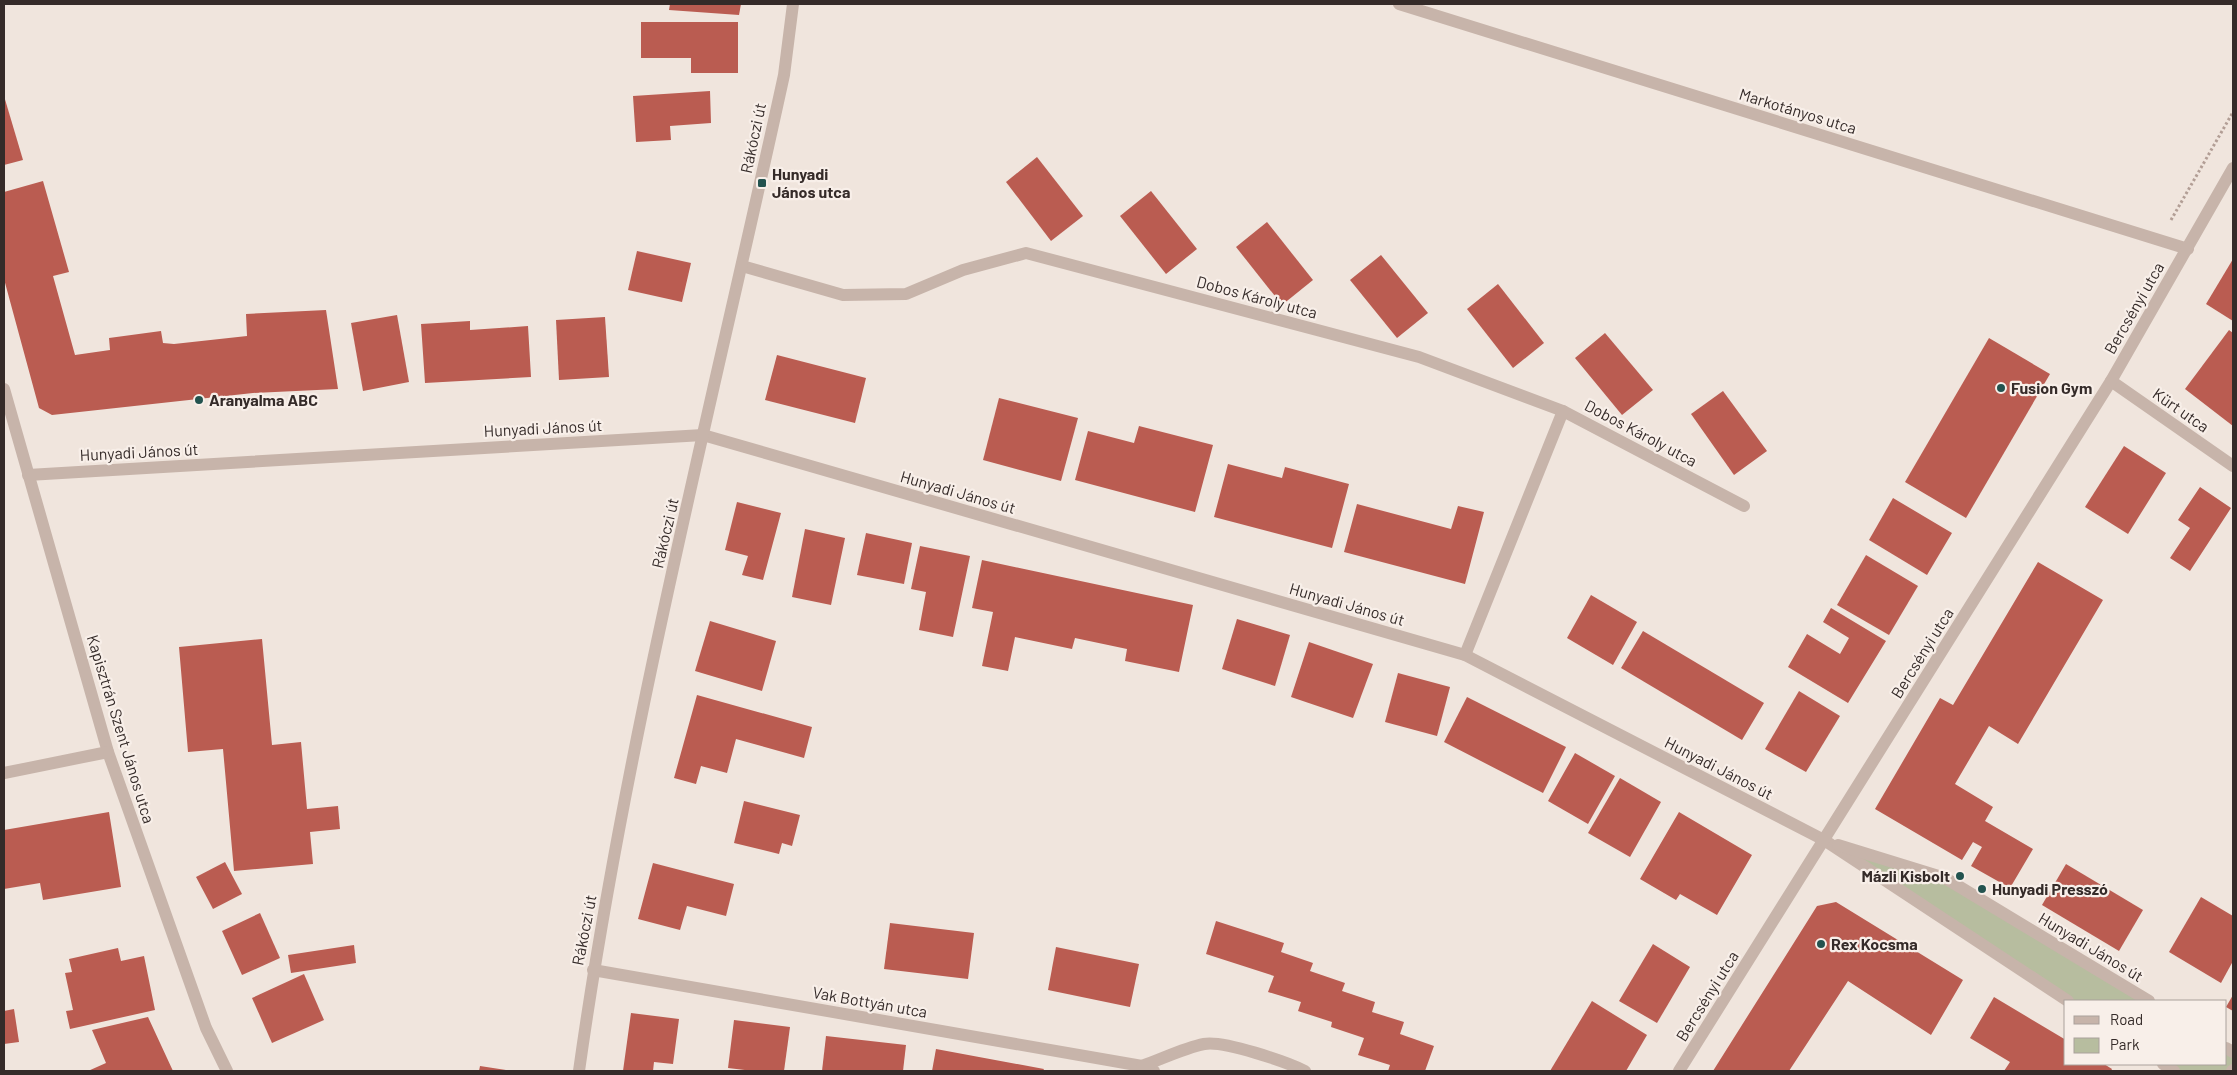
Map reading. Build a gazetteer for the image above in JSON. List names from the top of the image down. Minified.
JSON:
{"streets":{"street":["Markotányos utca","Rákóczi út","Dobos Károly utca","Bercsényi utca","Kürt utca","Hunyadi János út","Kapisztrán Szent János utca","Vak Bottyán utca"]},"crossings":[["Markotányos utca","Bercsényi utca"],["Rákóczi út","Dobos Károly utca"],["Rákóczi út","Hunyadi János út"],["Rákóczi út","Vak Bottyán utca"],["Bercsényi utca","Kürt utca"],["Bercsényi utca","Hunyadi János út"],["Hunyadi János út","Kapisztrán Szent János utca"]],"places":{"transit":["Hunyadi János utca"],"other":["Fusion Gym","Aranyalma ABC","Mázli Kisbolt","Hunyadi Presszó","Rex Kocsma"]},"legend":["Road","Park"]}
